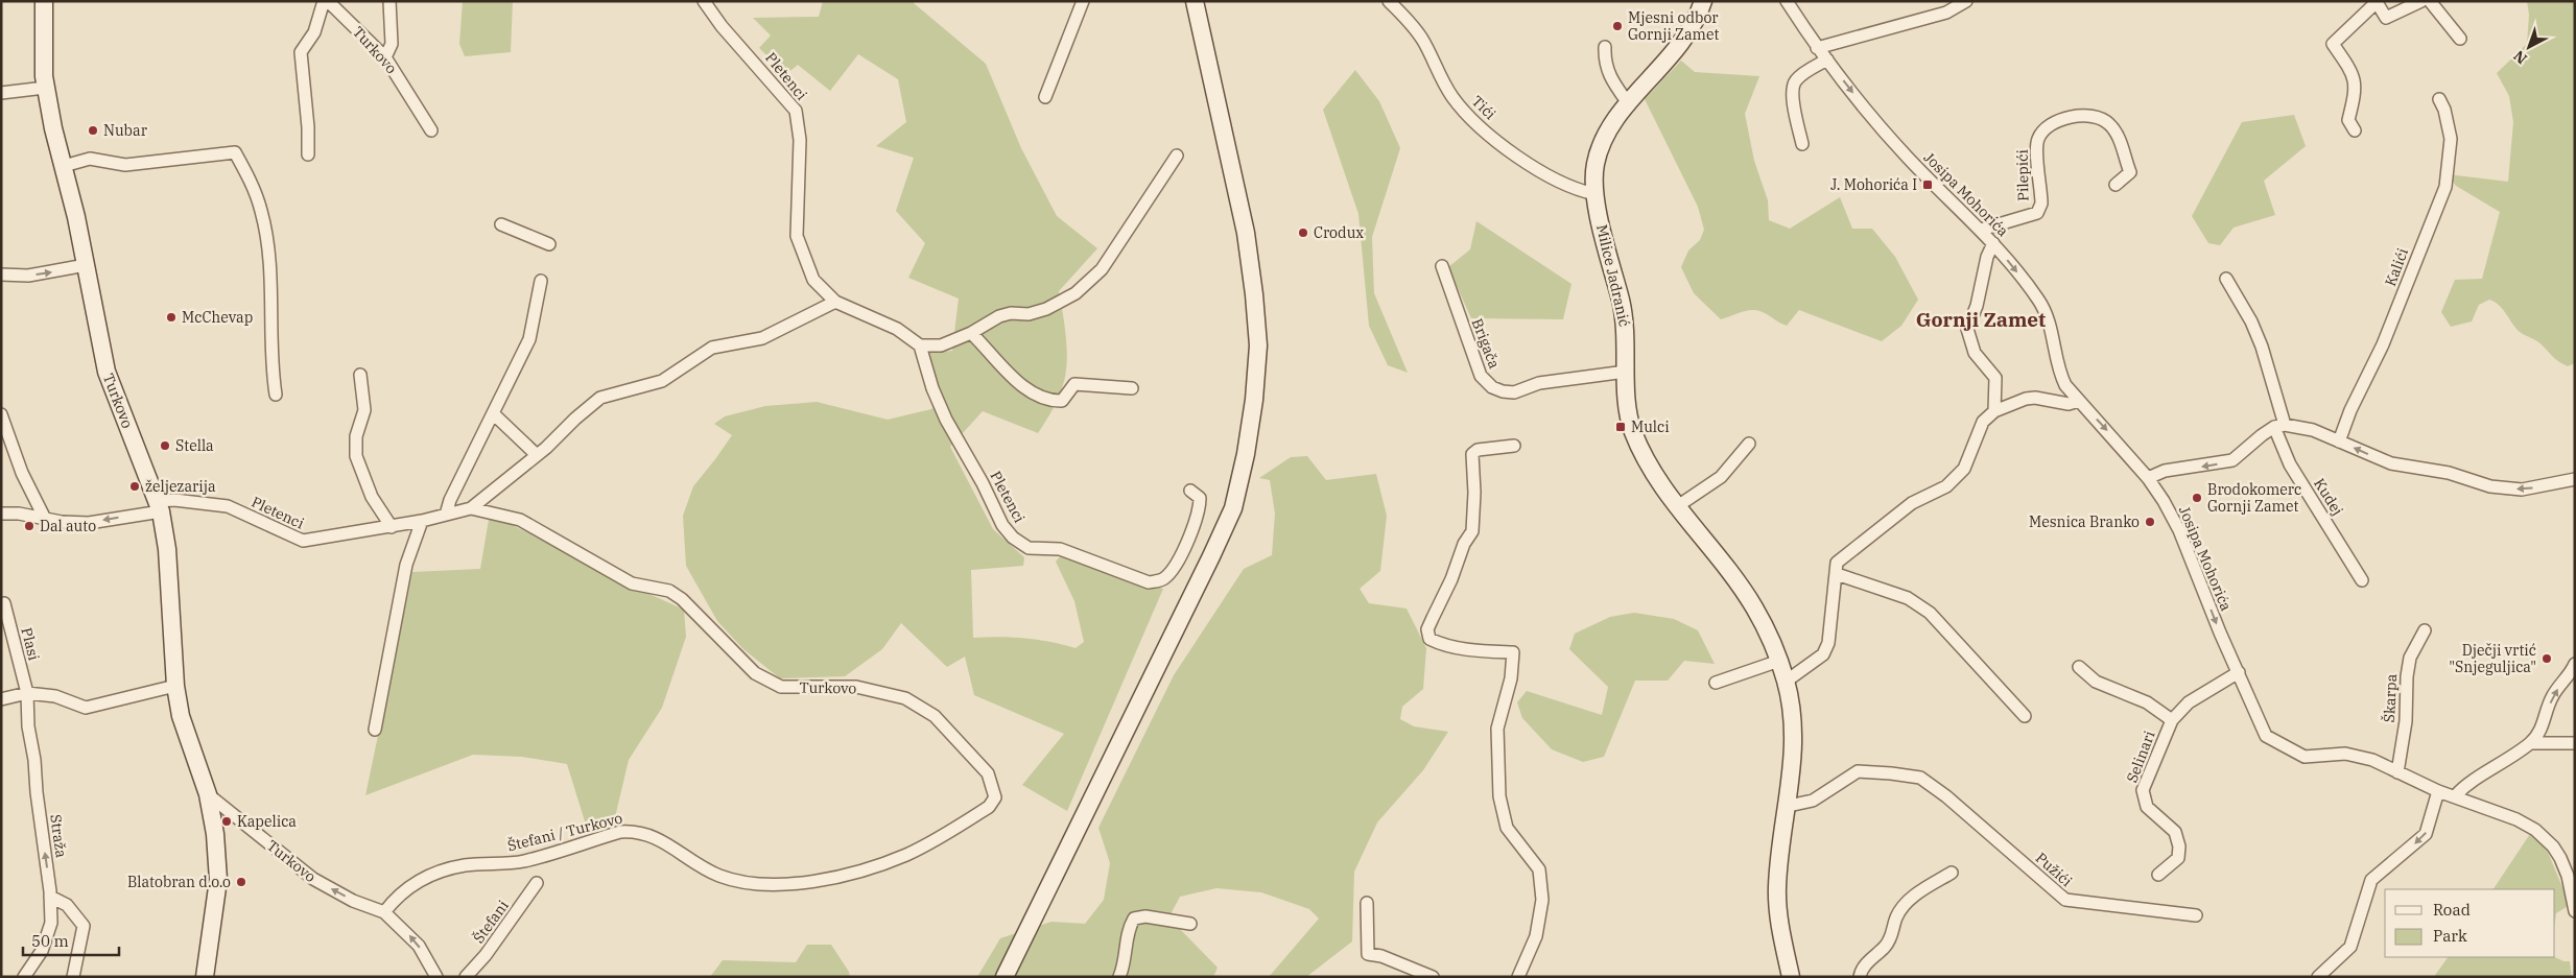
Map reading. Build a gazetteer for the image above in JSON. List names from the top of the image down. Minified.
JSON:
{"streets":{"main road":["Turkovo","Milice Jadranić"],"street":["Pletenci","Tići","Pilepići","Josipa Mohorića","Kalići","Brigača","Kudej","Plasi","Škarpa","Selinari","Štefani / Turkovo","Straža","Pužići","Štefani"]},"crossings":[["Turkovo","Pletenci"],["Turkovo","Štefani / Turkovo"],["Tići","Milice Jadranić"],["Pilepići","Josipa Mohorića"],["Josipa Mohorića","Škarpa"],["Josipa Mohorića","Selinari"],["Milice Jadranić","Brigača"],["Milice Jadranić","Pužići"],["Plasi","Straža"]],"one_way":["Josipa Mohorića","Straža"],"districts":["Gornji Zamet"],"places":{"other":["Mjesni odbor Gornji Zamet","Nubar","Crodux","McChevap","Stella","željezarija","Brodokomerc Gornji Zamet","Mesnica Branko","Dal auto","Dječji vrtić \"Snjeguljica\"","Kapelica","Blatobran d.o.o"],"transit":["J. Mohorića I","Mulci"]},"legend":["Road","Park"],"scale_bar":"50 m","north":"bottom left"}
